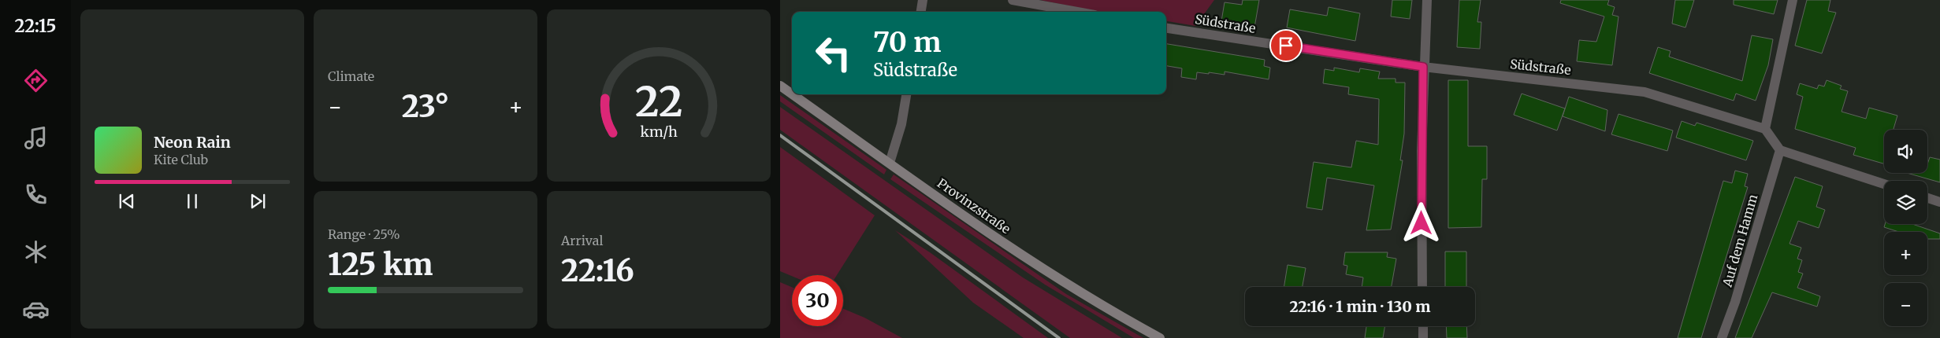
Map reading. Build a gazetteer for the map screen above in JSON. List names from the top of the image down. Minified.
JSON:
{"streets":{"main road":["Provinzstraße"],"street":["Südstraße","Auf dem Hamm"]},"page":{"tabs":"22:15","tile":["Climate",["Range · 25%","125 km"],["Arrival","22:16"]],"turn":["70 m","Südstraße"],"heat":["−","23°","+"],"song":["Neon Rain","Kite Club"],"map_buttons":["+","−"],"limit":"30","trip":"22:16 · 1 min · 130 m","gauge":["22","km/h"]}}
